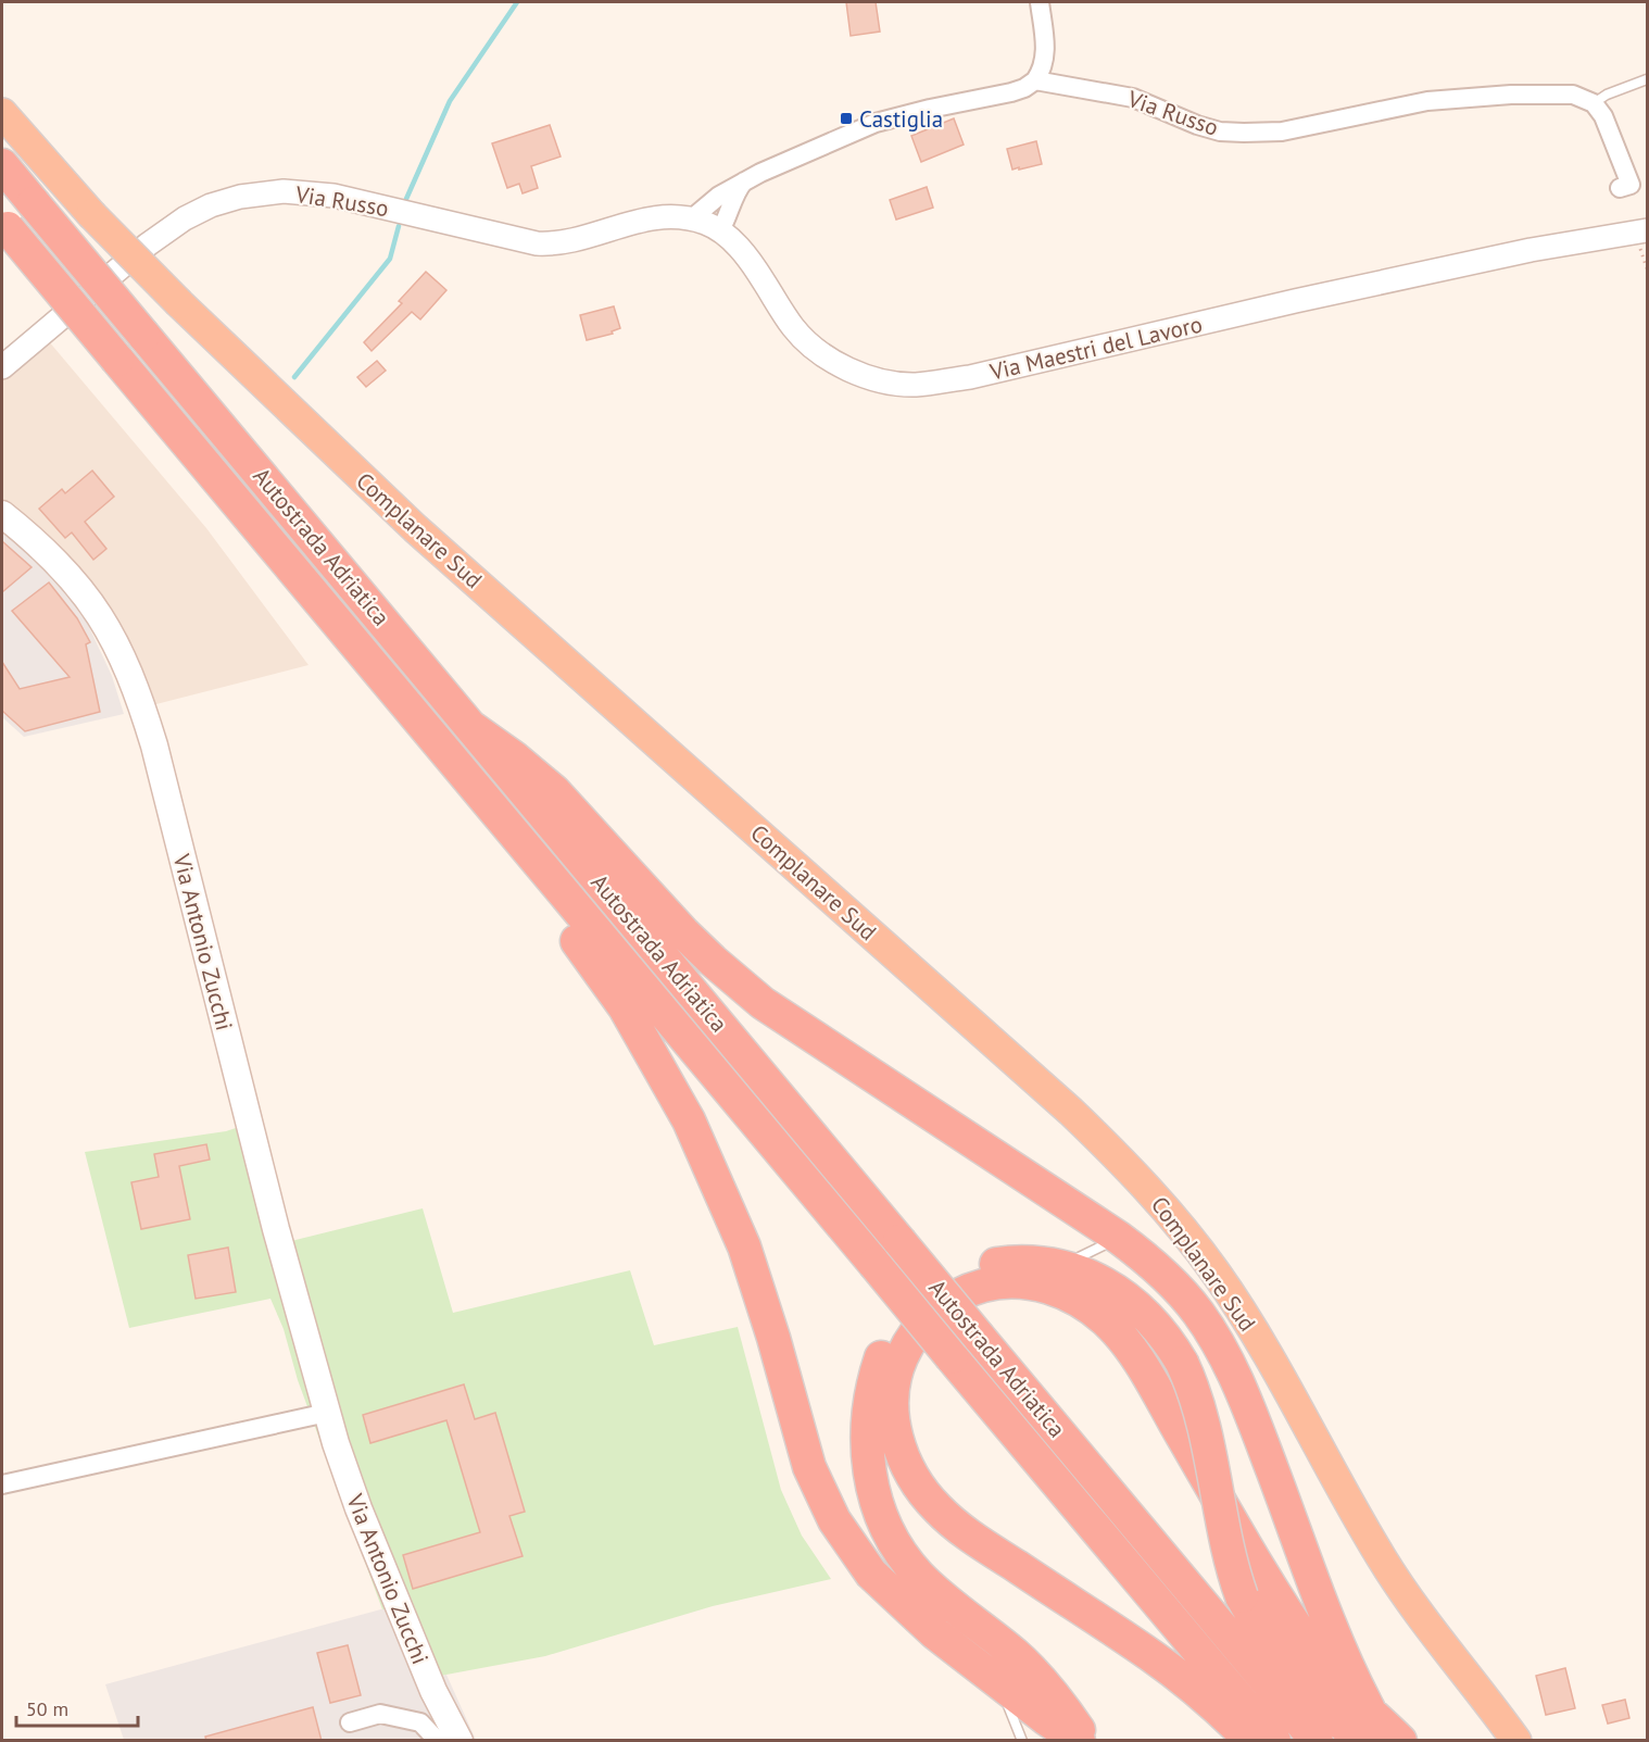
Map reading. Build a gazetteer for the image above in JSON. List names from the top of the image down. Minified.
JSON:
{"streets":{"highway":["Complanare Sud","Autostrada Adriatica"],"main road":["Via Antonio Zucchi"],"street":["Via Russo","Via Maestri del Lavoro"]},"crossings":[["Via Russo","Via Maestri del Lavoro"]],"places":{"transit":["Castiglia"]},"scale_bar":"50 m"}
